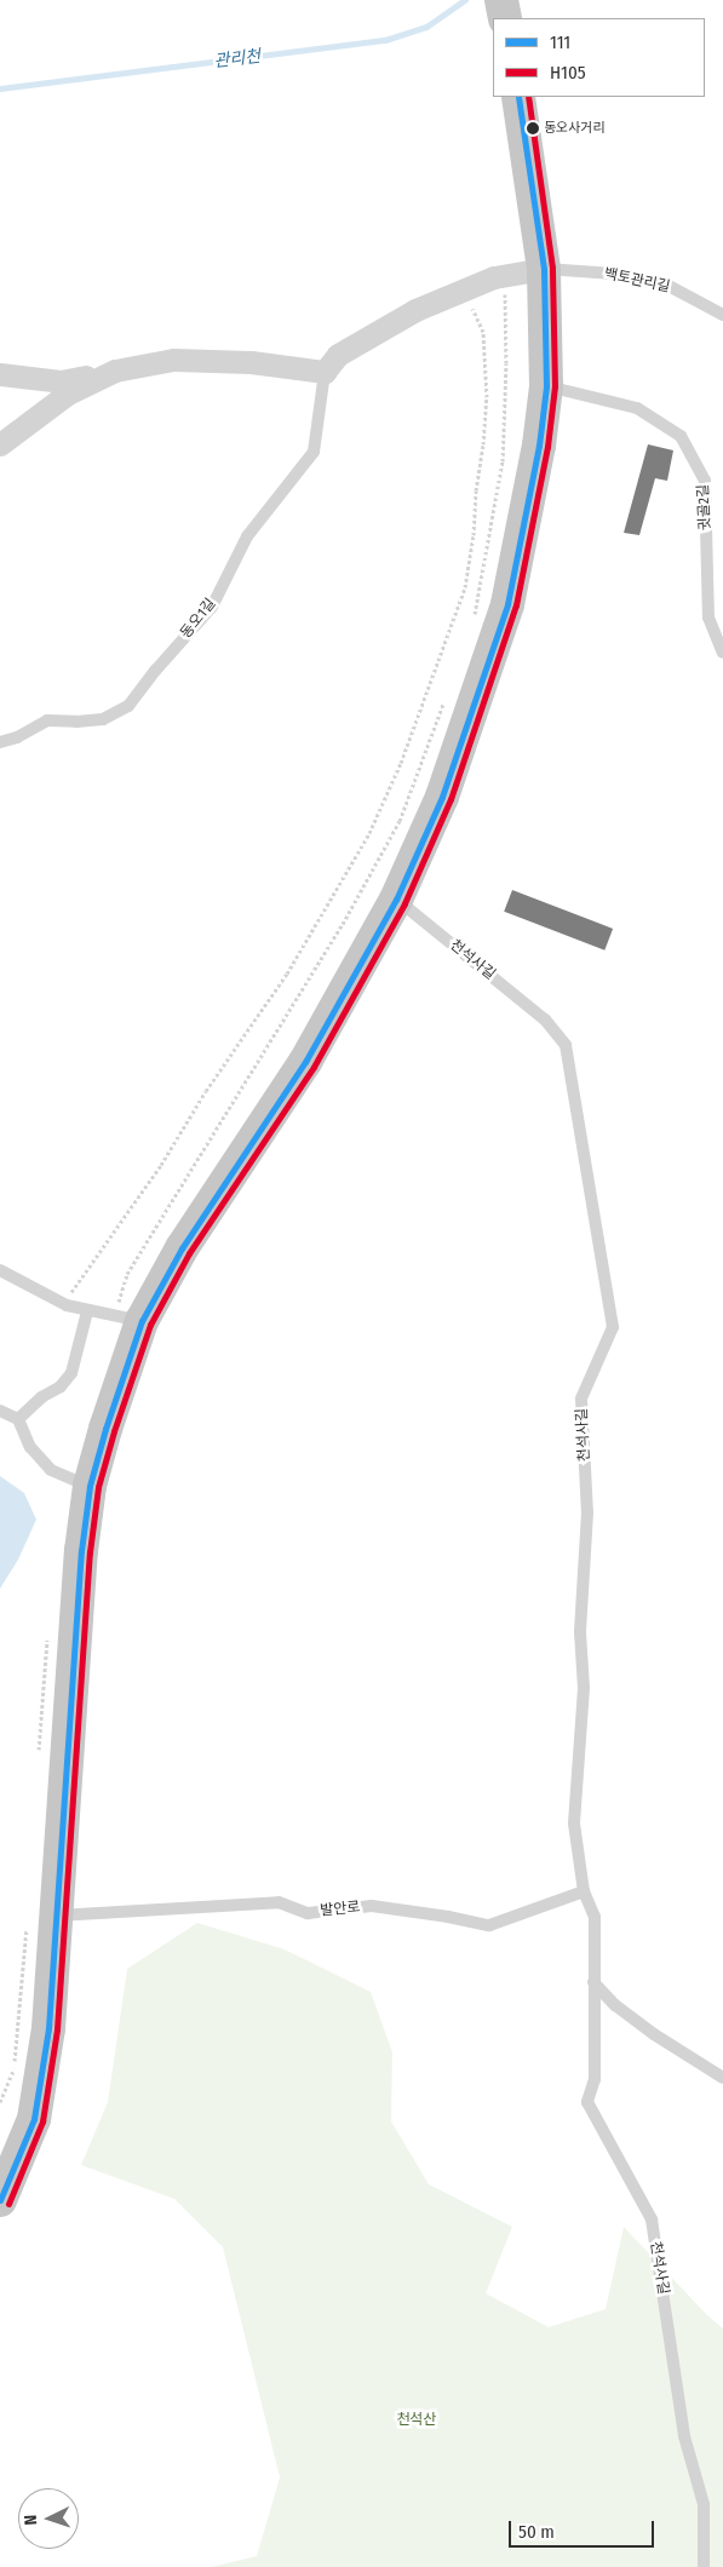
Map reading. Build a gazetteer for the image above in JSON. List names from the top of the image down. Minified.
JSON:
{"streets":{"lane":["백토관리길","귓골2길","동오1길","천석사길","발안로"]},"crossings":[["천석사길","발안로"]],"water":["관리천"],"parks":["천석산"],"places":["동오사거리"],"lines":["transit line 111","transit line H105"],"legend":["111","H105"],"scale_bar":"50 m","north":"left"}
